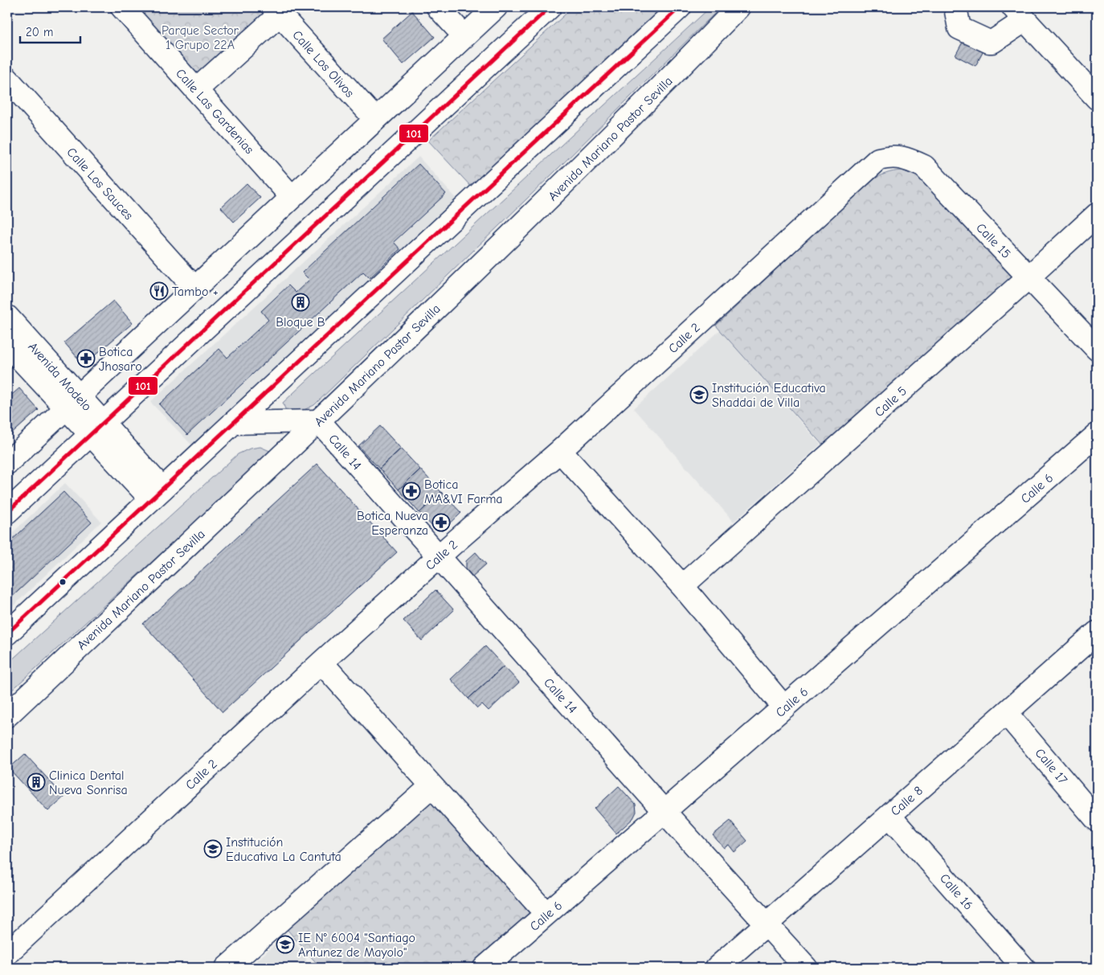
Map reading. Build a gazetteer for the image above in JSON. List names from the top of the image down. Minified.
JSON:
{"streets":{"street":["Calle Los Olivos","Calle Las Gardenias","Avenida Mariano Pastor Sevilla","Calle Los Sauces","Calle 15","Calle 2","Avenida Modelo","Calle 5","Calle 14","Calle 6","Calle 17","Calle 8","Calle 16"]},"crossings":[["Avenida Mariano Pastor Sevilla","Calle 14"],["Calle 15","Calle 2"],["Calle 15","Calle 5"],["Calle 2","Calle 14"],["Calle 14","Calle 6"],["Calle 14","Calle 8"],["Calle 17","Calle 8"],["Calle 8","Calle 16"]],"parks":["Parque Sector 1 Grupo 22A"],"places":{"restaurant":["Tambo +"],"building":["Bloque B","Clinica Dental Nueva Sonrisa"],"pharmacy":["Botica Jhosaro","Botica MA&VI Farma","Botica Nueva Esperanza"],"school or university":["Institución Educativa Shaddai de Villa","Institución Educativa La Cantuta","IE N° 6004 \"Santiago Antunez de Mayolo\""]},"lines":["transit line 101"],"scale_bar":"20 m"}
